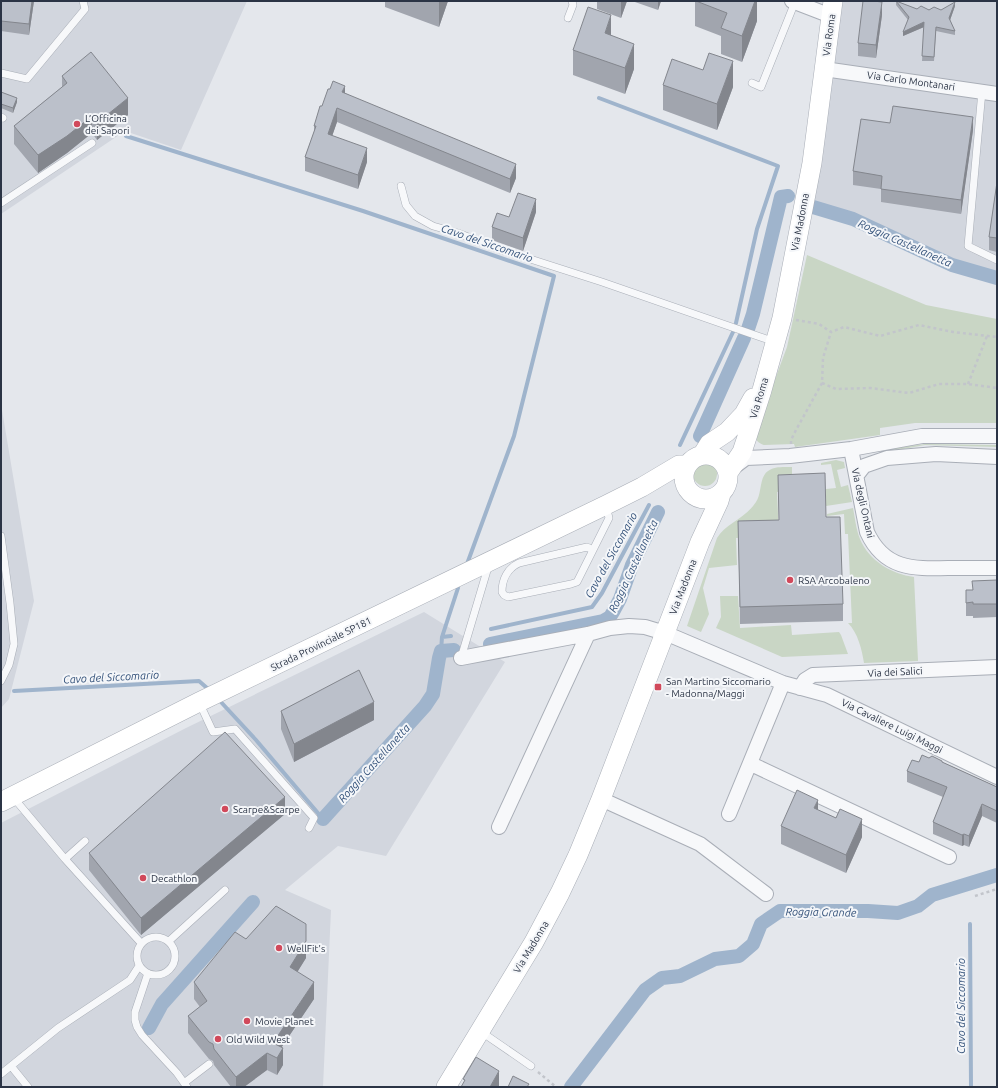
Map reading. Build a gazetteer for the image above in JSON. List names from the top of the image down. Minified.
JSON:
{"streets":{"street":["Via Roma","Via Carlo Montanari","Via Madonna","Via degli Ontani","Strada Provinciale SP181","Via dei Salici","Via Cavaliere Luigi Maggi"]},"crossings":[["Via Roma","Via Carlo Montanari"],["Via Roma","Via Madonna"],["Via Roma","Strada Provinciale SP181"],["Via Carlo Montanari","Via Madonna"],["Via Madonna","Strada Provinciale SP181"],["Via Madonna","Via Cavaliere Luigi Maggi"],["Via dei Salici","Via Cavaliere Luigi Maggi"]],"water":["Cavo del Siccomario","Roggia Castellanetta","Roggia Grande"],"places":{"other":["L’Officina dei Sapori","RSA Arcobaleno","Scarpe&Scarpe","Decathlon","WellFit's","Movie Planet","Old Wild West"],"transit":["San Martino Siccomario - Madonna/Maggi"]}}
